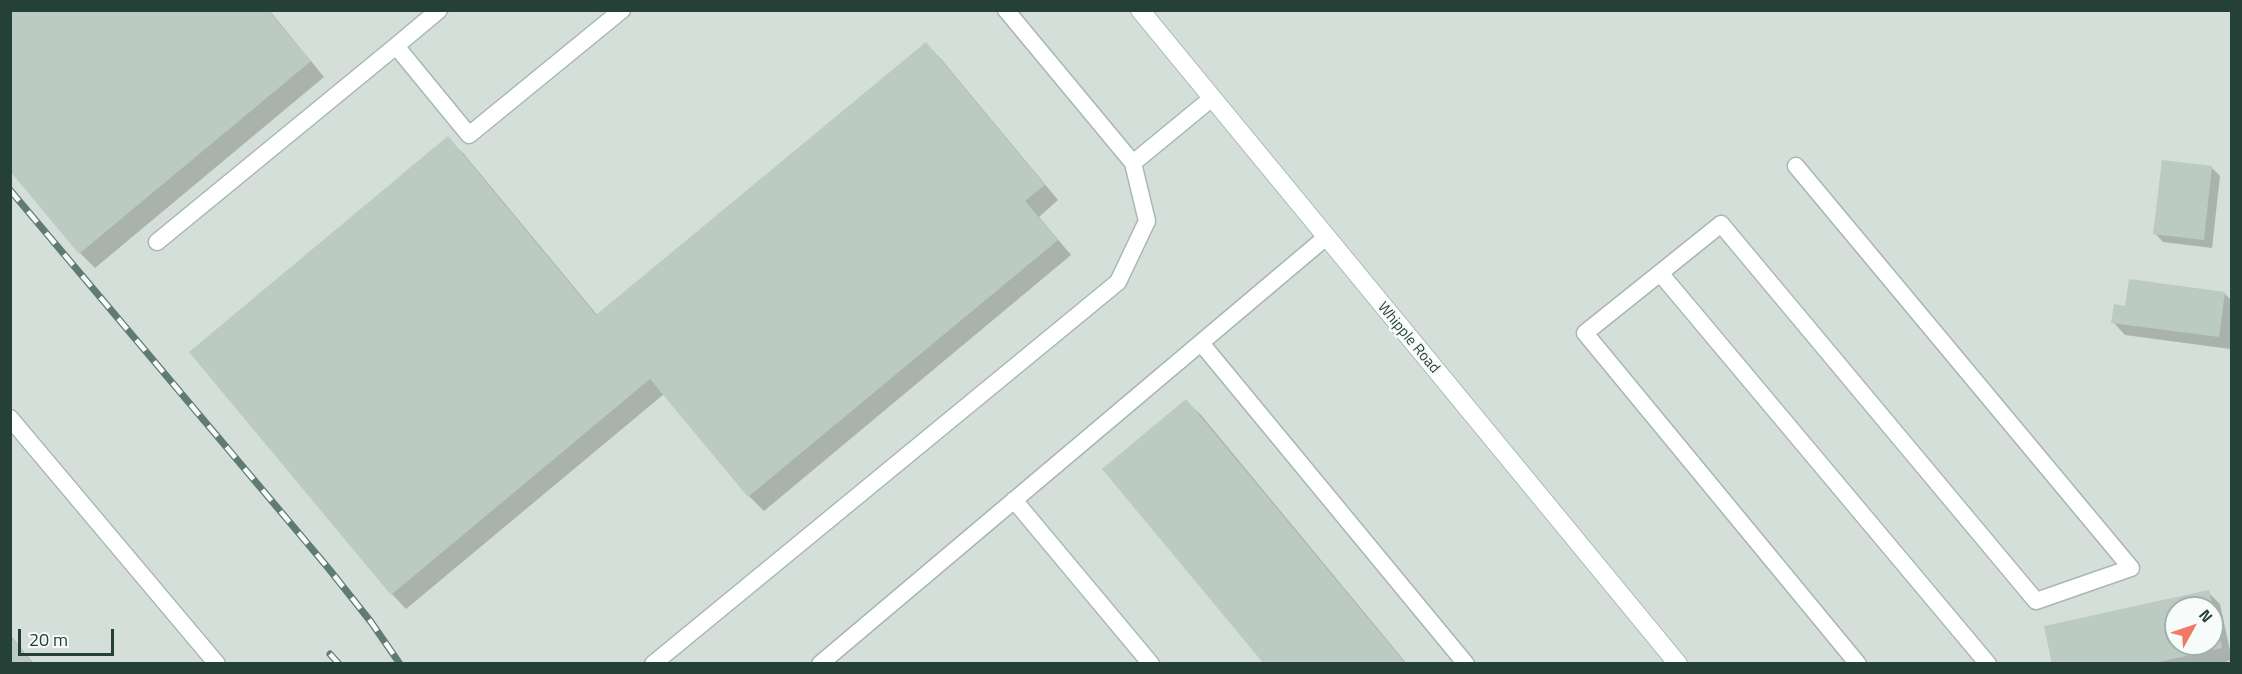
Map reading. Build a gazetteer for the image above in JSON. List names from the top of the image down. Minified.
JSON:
{"streets":{"main road":["Whipple Road"]},"scale_bar":"20 m","north":"top right"}
